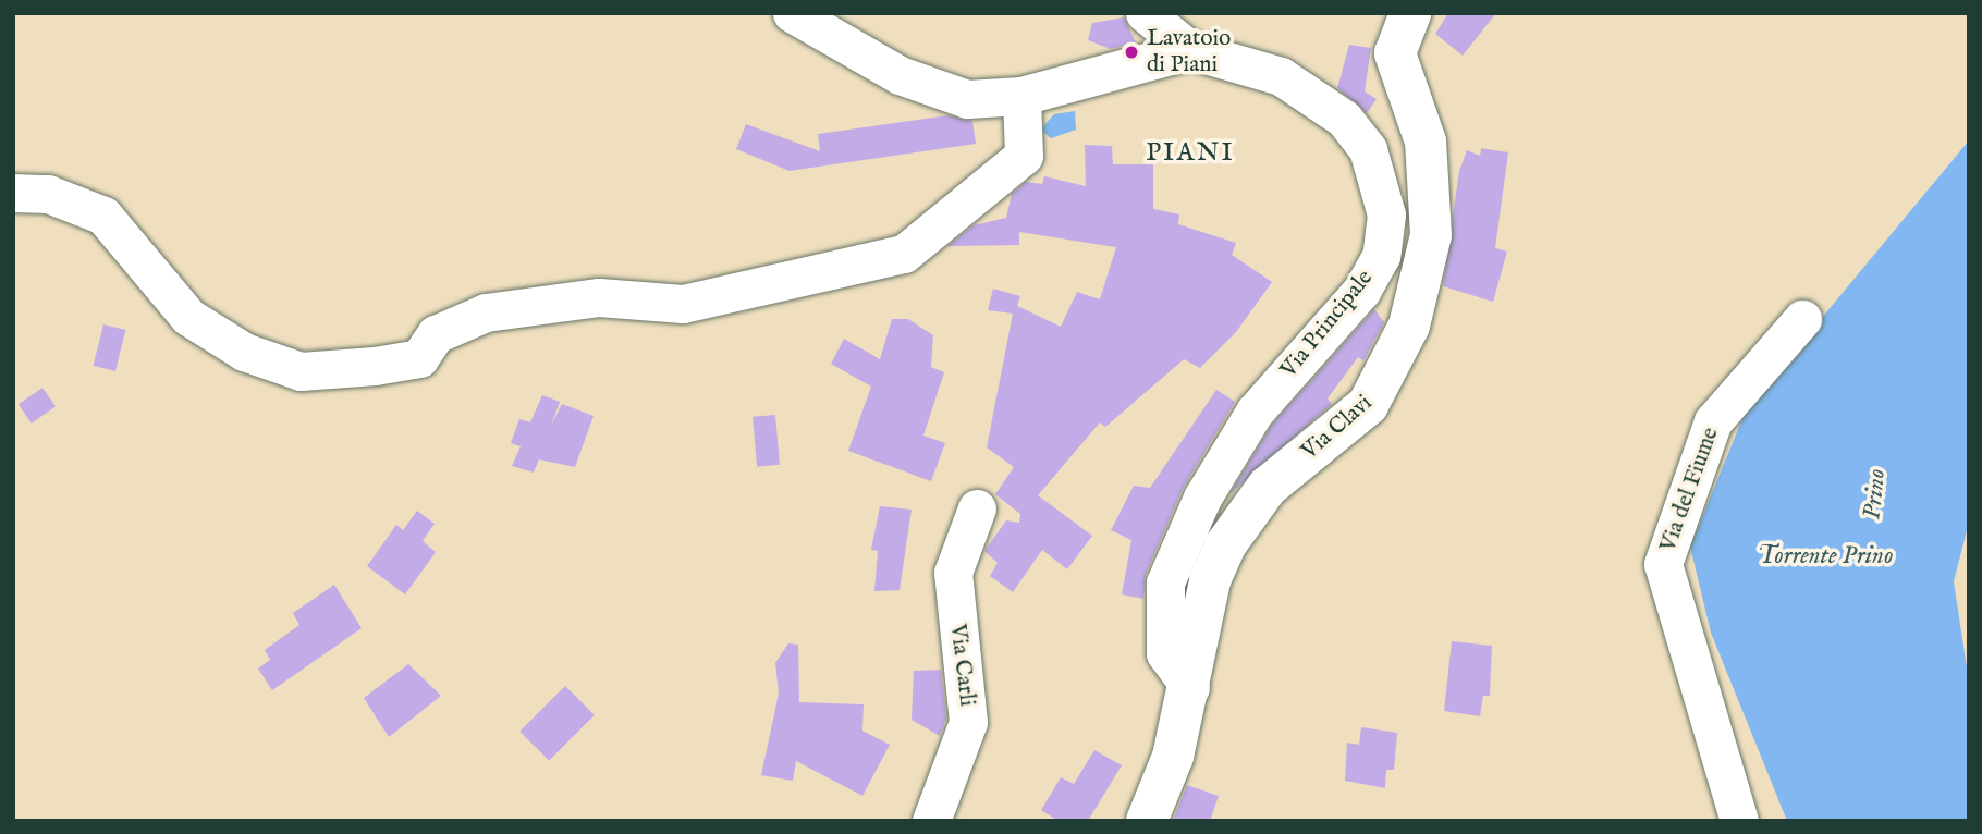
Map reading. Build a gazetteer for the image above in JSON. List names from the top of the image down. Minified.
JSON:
{"streets":{"main road":["Via Clavi"],"street":["Via Principale","Via del Fiume","Via Carli"]},"crossings":[["Via Principale","Via Clavi"]],"districts":["PIANI"],"water":["Prino","Torrente Prino"],"places":["Lavatoio di Piani"]}
